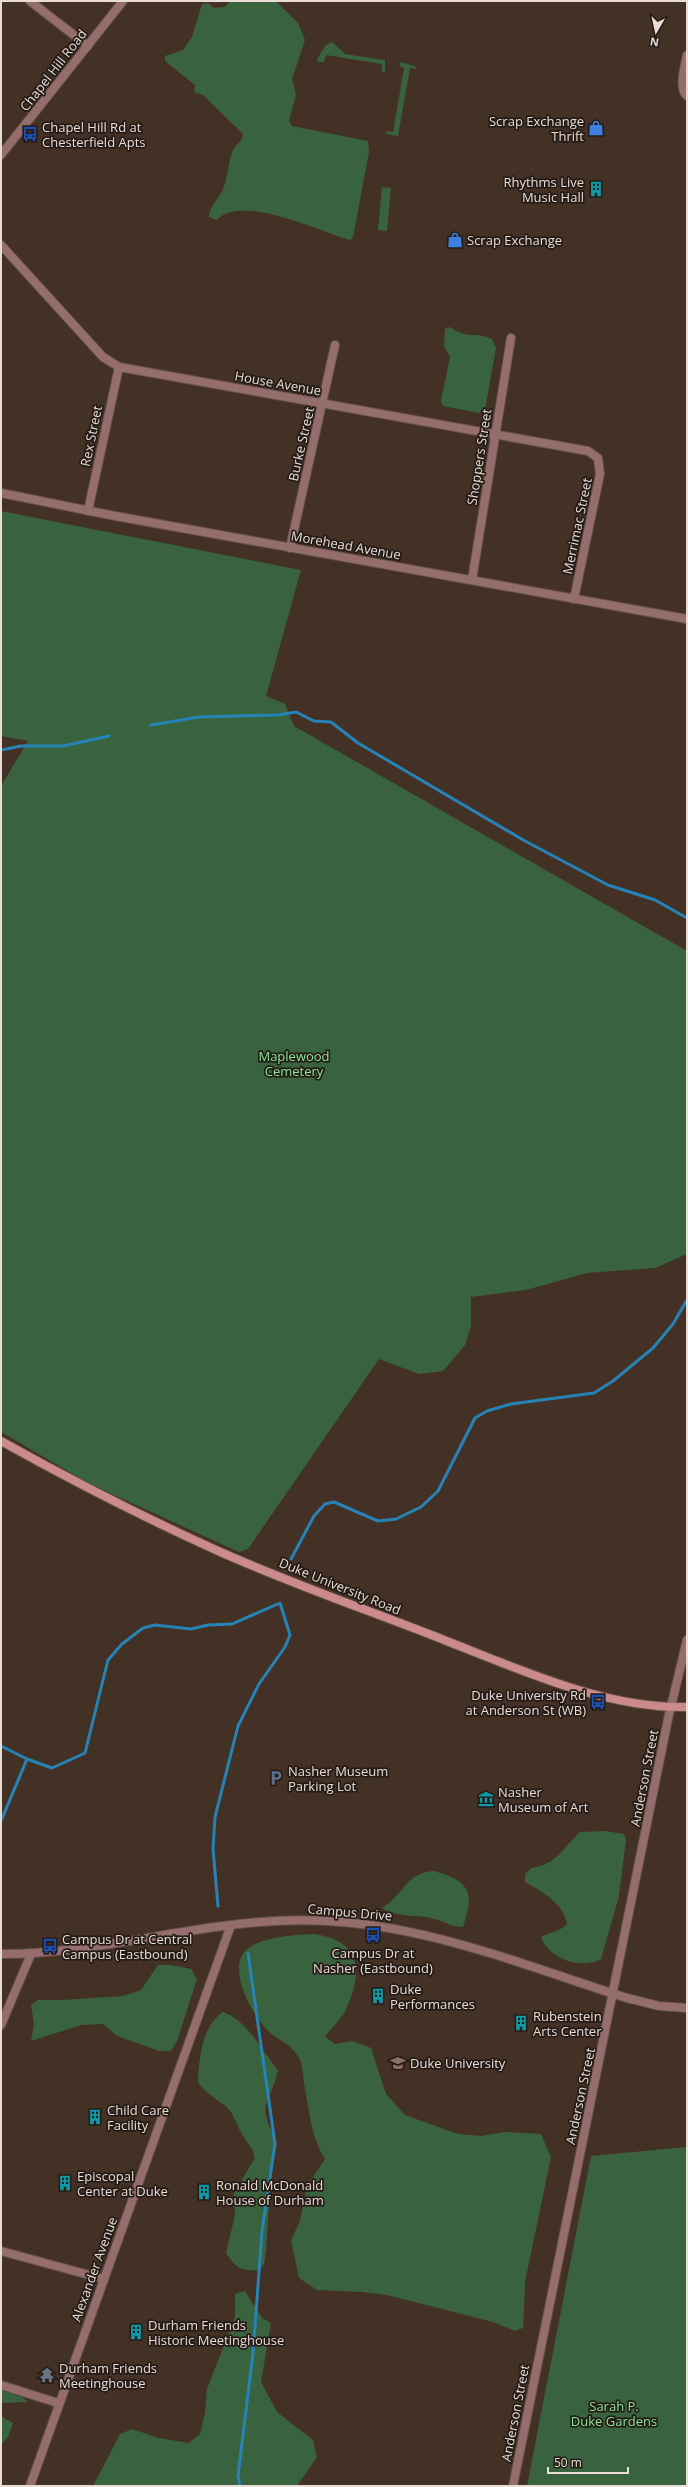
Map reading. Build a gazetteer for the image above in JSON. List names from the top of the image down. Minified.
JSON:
{"streets":{"main road":["Duke University Road"],"street":["Chapel Hill Road","House Avenue","Rex Street","Burke Street","Shoppers Street","Merrimac Street","Morehead Avenue","Anderson Street","Campus Drive","Alexander Avenue"]},"crossings":[["House Avenue","Rex Street"],["House Avenue","Burke Street"],["House Avenue","Shoppers Street"],["House Avenue","Merrimac Street"],["Rex Street","Morehead Avenue"],["Burke Street","Morehead Avenue"],["Shoppers Street","Morehead Avenue"],["Merrimac Street","Morehead Avenue"],["Duke University Road","Anderson Street"],["Anderson Street","Campus Drive"],["Campus Drive","Alexander Avenue"]],"parks":["Maplewood Cemetery","Sarah P. Duke Gardens"],"places":{"shop":["Scrap Exchange Thrift","Scrap Exchange"],"bus stop":["Chapel Hill Rd at Chesterfield Apts","Duke University Rd at Anderson St (WB)","Campus Dr at Nasher (Eastbound)","Campus Dr at Central Campus (Eastbound)"],"building":["Rhythms Live Music Hall","Duke Performances","Rubenstein Arts Center","Child Care Facility","Episcopal Center at Duke","Ronald McDonald House of Durham","Durham Friends Historic Meetinghouse"],"parking":["Nasher Museum Parking Lot"],"museum":["Nasher Museum of Art"],"school or university":["Duke University"],"temple":["Durham Friends Meetinghouse"]},"scale_bar":"50 m","north":"bottom"}
